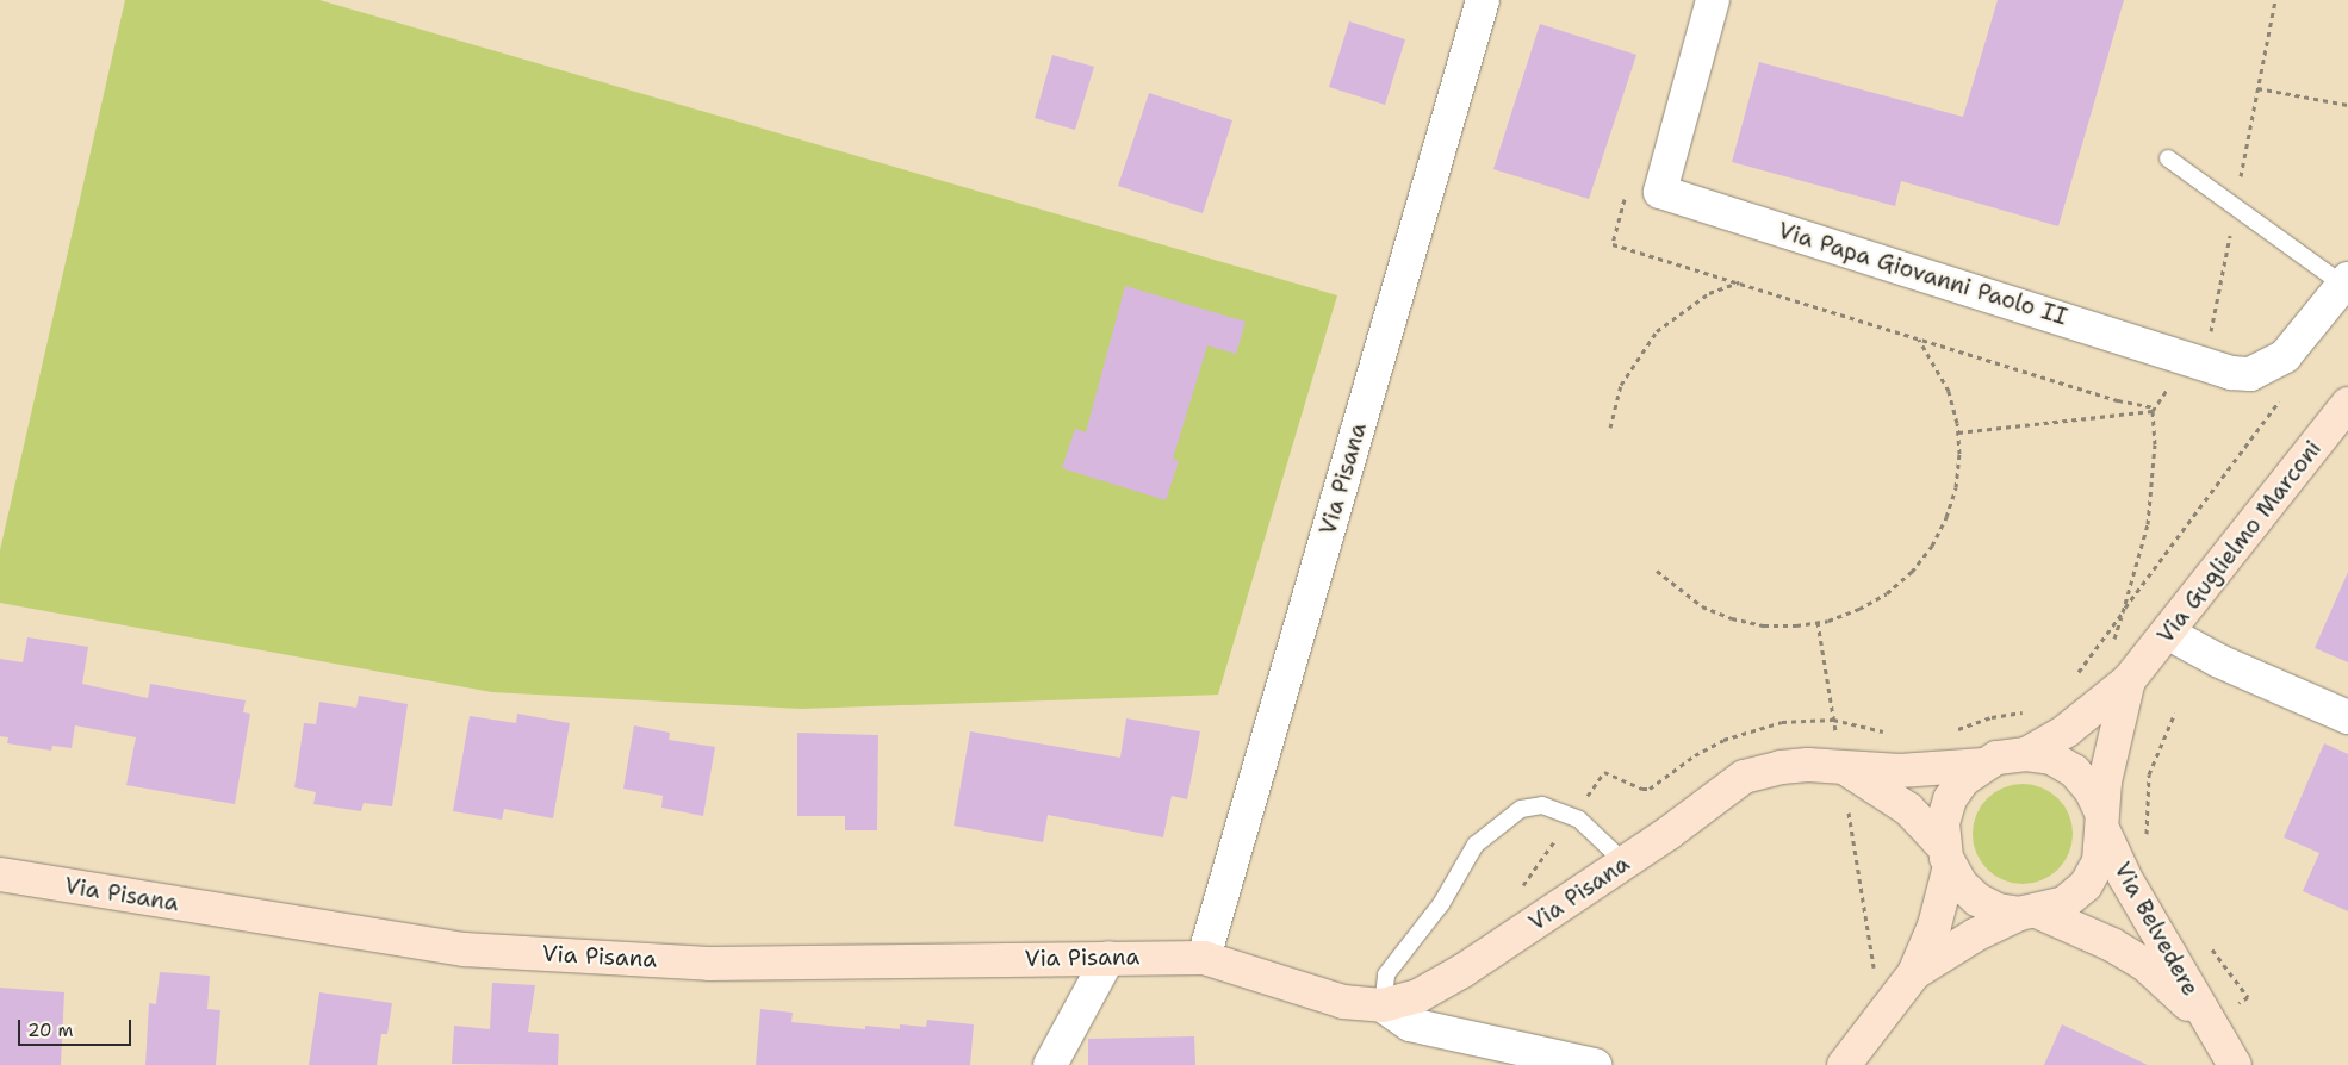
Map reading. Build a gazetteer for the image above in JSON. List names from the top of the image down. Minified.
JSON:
{"streets":{"street":["Via Papa Giovanni Paolo II","Via Pisana","Via Guglielmo Marconi","Via Belvedere"]},"crossings":[["Via Pisana","Via Guglielmo Marconi"],["Via Pisana","Via Belvedere"],["Via Guglielmo Marconi","Via Belvedere"]],"scale_bar":"20 m"}
